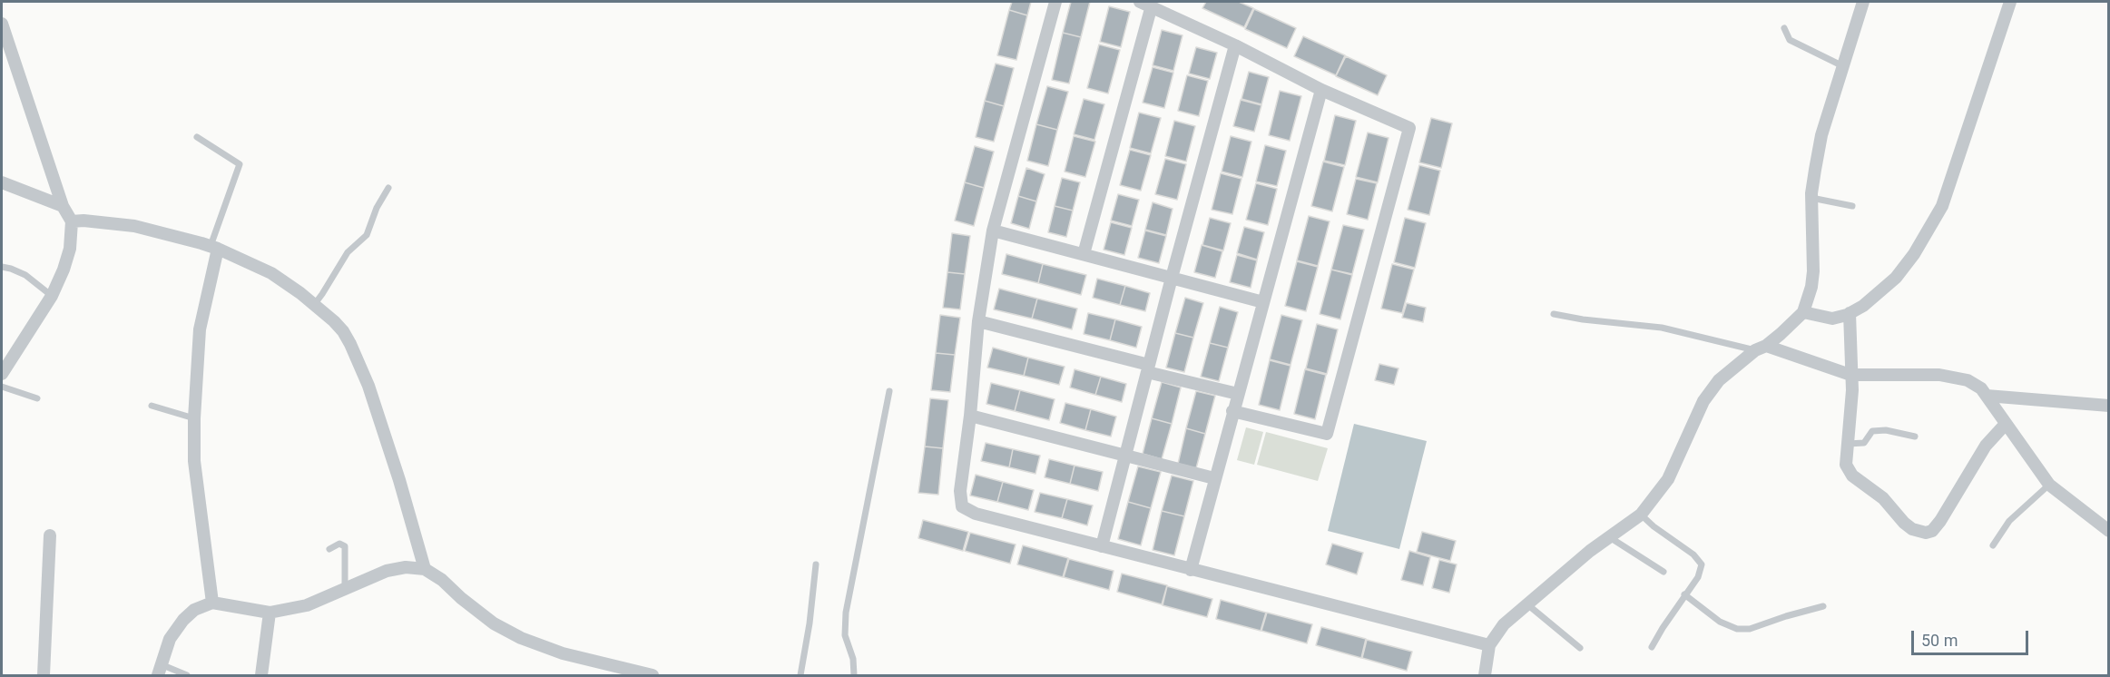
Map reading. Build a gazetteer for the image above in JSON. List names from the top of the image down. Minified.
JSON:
{"scale_bar":"50 m"}
